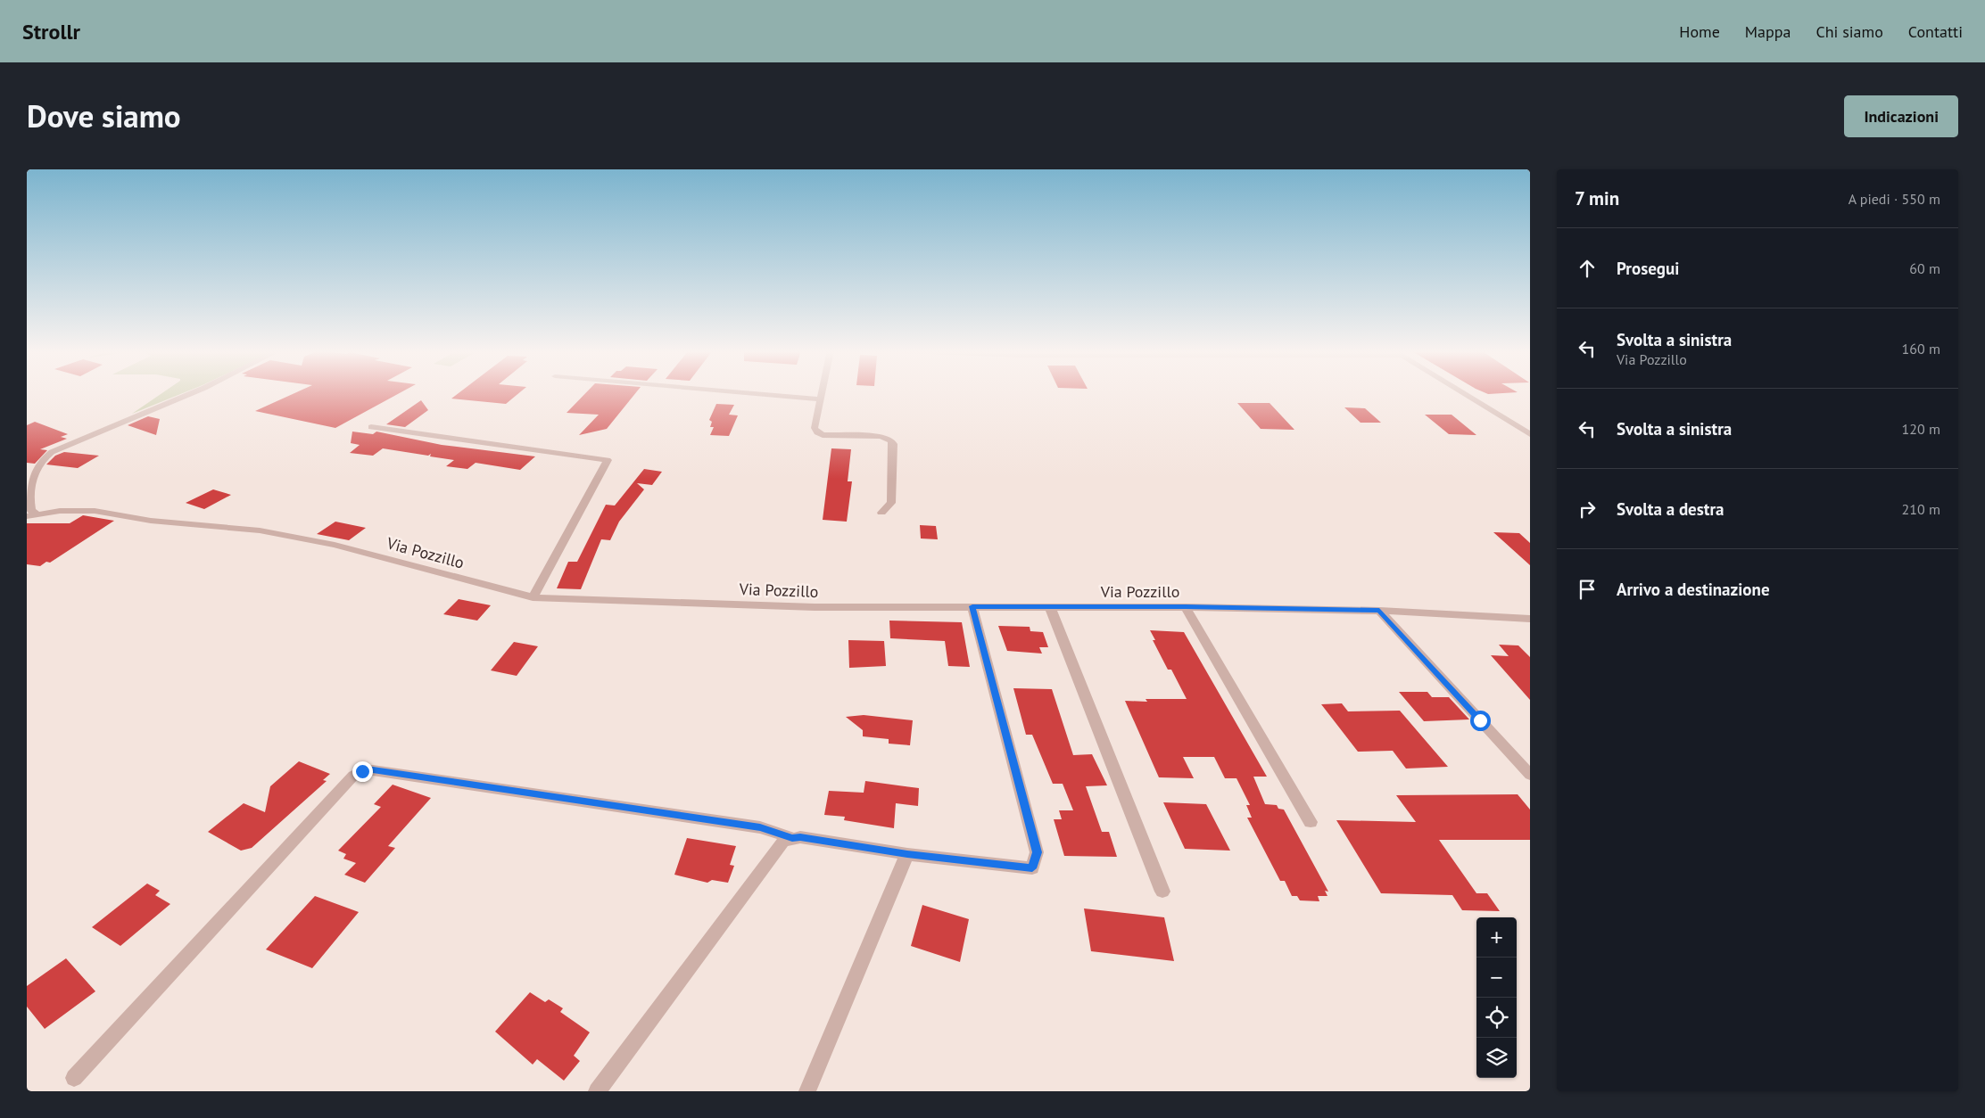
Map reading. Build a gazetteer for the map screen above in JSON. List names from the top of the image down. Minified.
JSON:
{"streets":{"street":["Via Pozzillo"]},"page":{"header":"Strollr","nav":["Home","Mappa","Chi siamo","Contatti"],"title":"Dove siamo","buttons":"Indicazioni","heading":["7 min","A piedi · 550 m"],"list":[["Prosegui","60 m"],["Svolta a sinistra","Via Pozzillo","160 m"],["Svolta a sinistra","120 m"],["Svolta a destra","210 m"],"Arrivo a destinazione"],"map_buttons":["+","−"]}}
